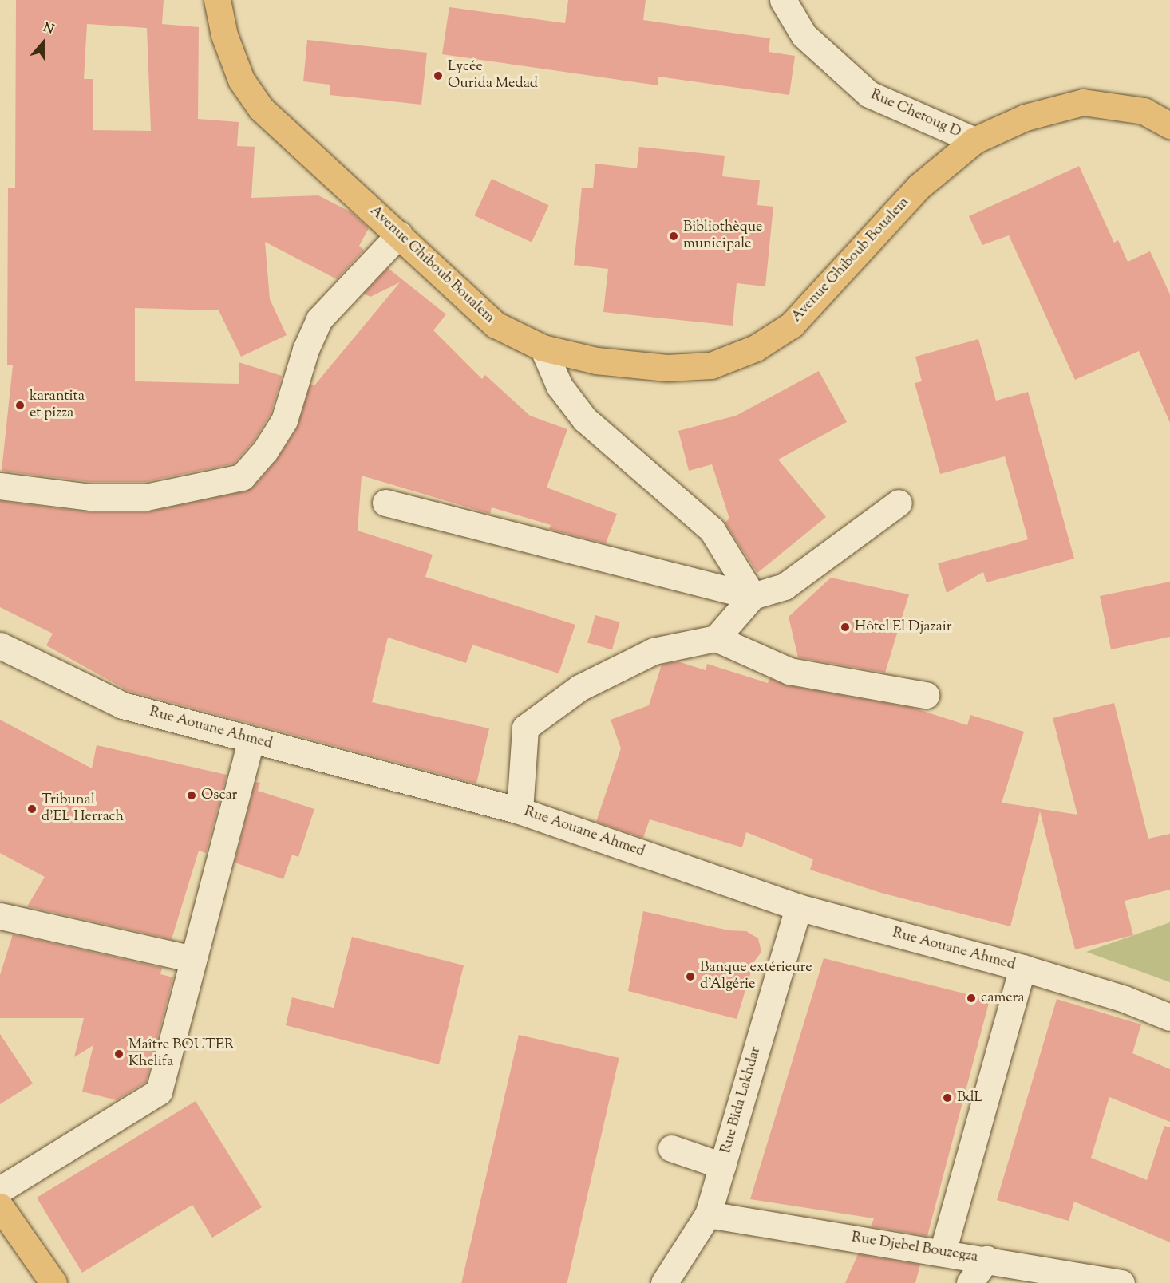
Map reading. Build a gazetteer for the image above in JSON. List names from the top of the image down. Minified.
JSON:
{"streets":{"main road":["Avenue Ghiboub Boualem"],"street":["Rue Chetoug D","Rue Aouane Ahmed","Rue Bida Lakhdar","Rue Djebel Bouzegza"]},"crossings":[["Rue Chetoug D","Avenue Ghiboub Boualem"],["Rue Aouane Ahmed","Rue Bida Lakhdar"],["Rue Bida Lakhdar","Rue Djebel Bouzegza"]],"places":["Lycée Ourida Medad","Bibliothèque municipale","karantita et pizza","Hôtel El Djazair","Oscar","Tribunal d'EL Herrach","Banque extérieure d'Algérie","camera","Maître BOUTER Khelifa","BdL"],"north":"top"}
